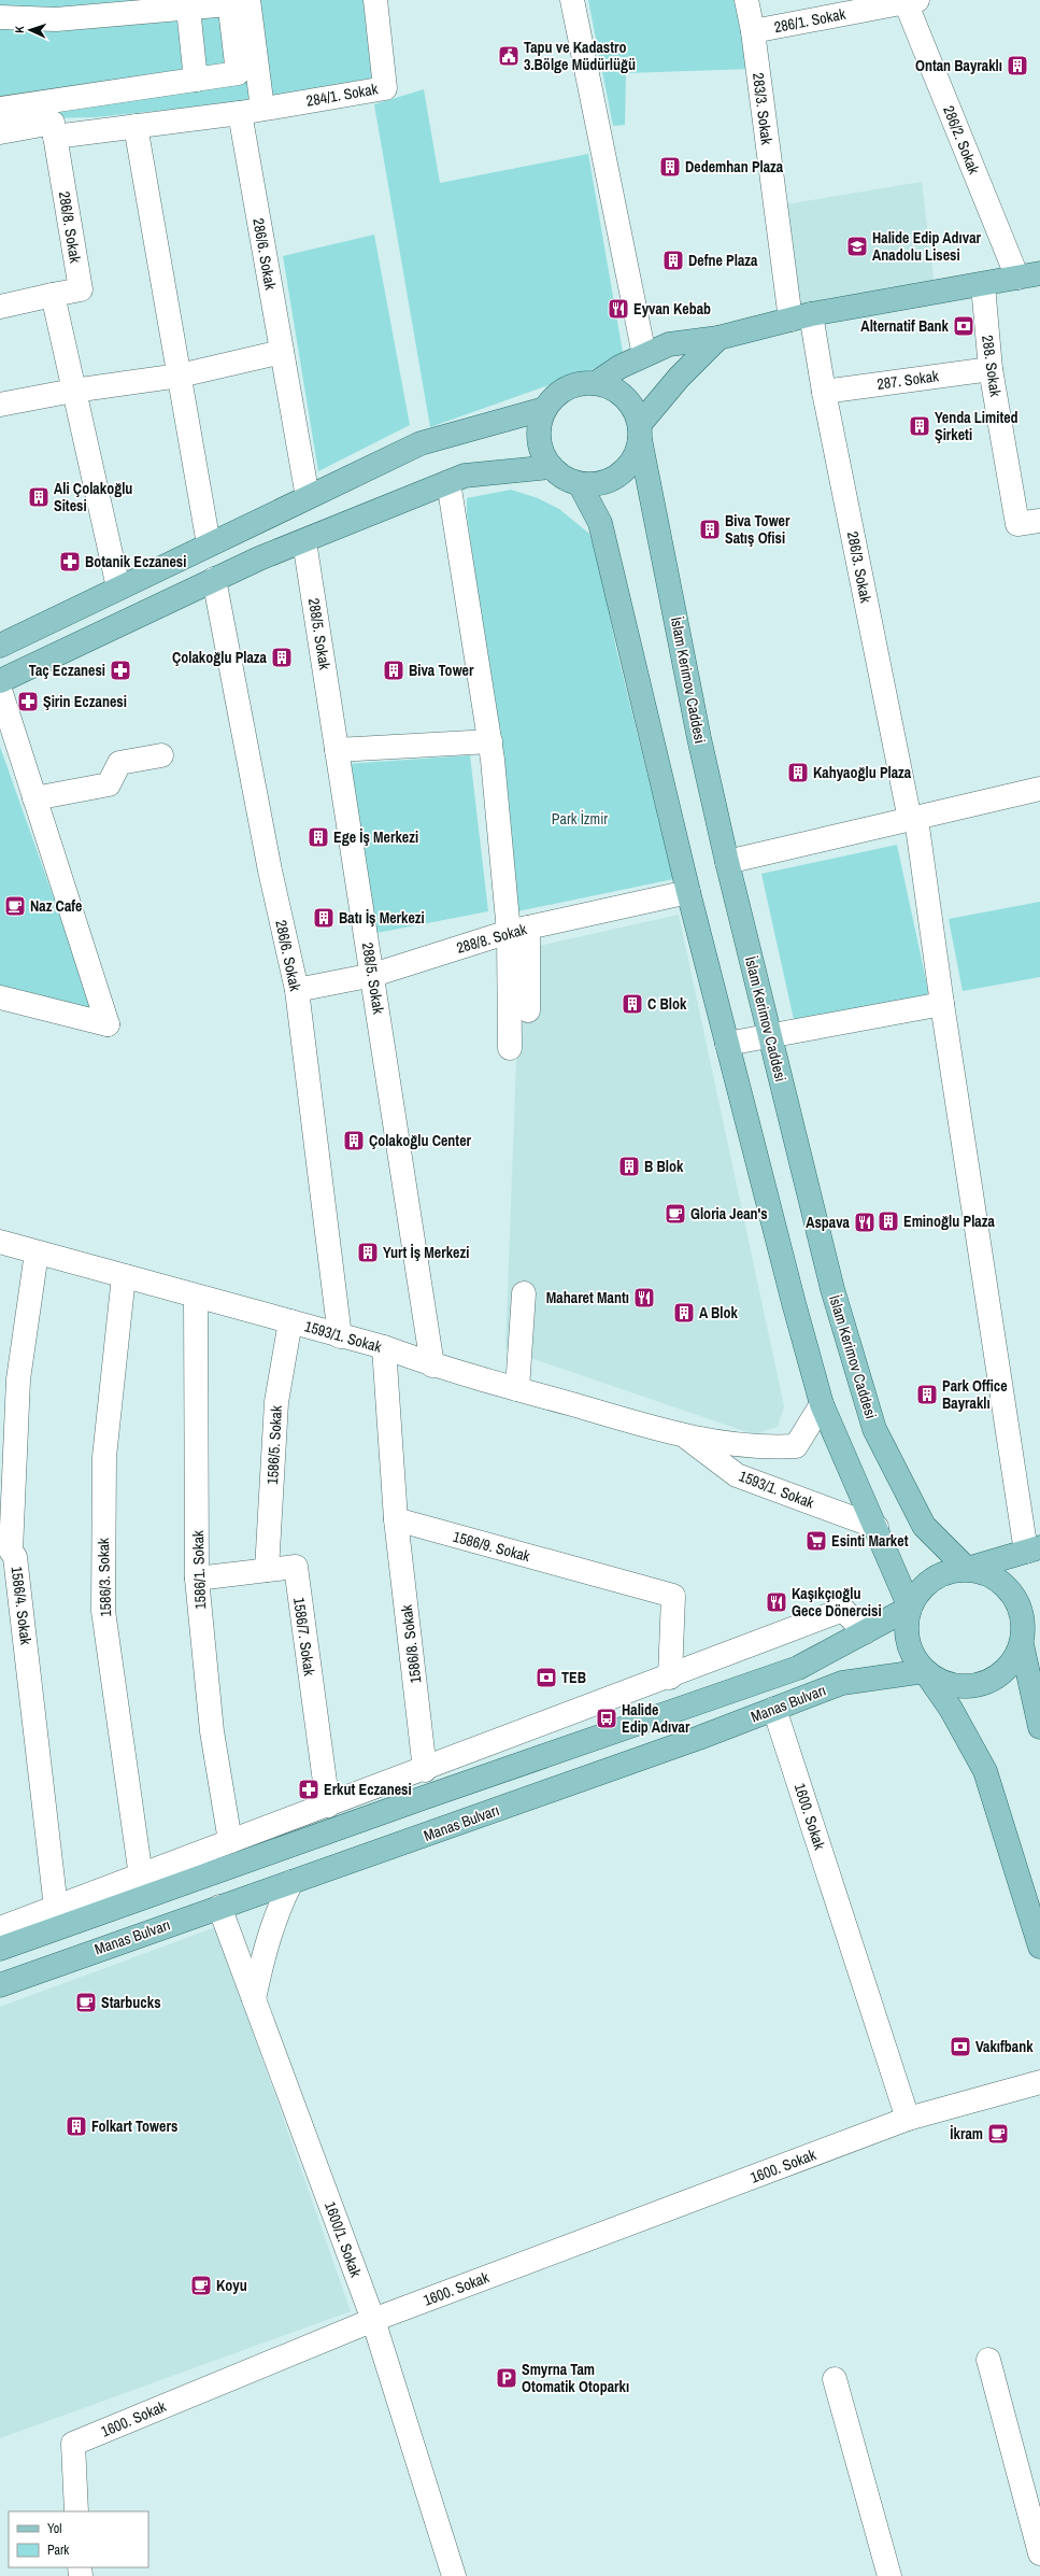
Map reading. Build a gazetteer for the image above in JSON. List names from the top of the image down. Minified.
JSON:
{"streets":{"main road":["İslam Kerimov Caddesi","Manas Bulvarı"],"street":["286/1. Sokak","284/1. Sokak","283/3. Sokak","286/2. Sokak","286/8. Sokak","286/6. Sokak","288. Sokak","287. Sokak","286/3. Sokak","288/5. Sokak","288/8. Sokak","1593/1. Sokak","1586/5. Sokak","1586/9. Sokak","1586/1. Sokak","1586/3. Sokak","1586/4. Sokak","1586/7. Sokak","1586/8. Sokak","1600. Sokak","1600/1. Sokak"]},"crossings":[["286/1. Sokak","283/3. Sokak"],["286/1. Sokak","286/2. Sokak"],["284/1. Sokak","286/6. Sokak"],["283/3. Sokak","286/3. Sokak"],["286/6. Sokak","288/8. Sokak"],["286/6. Sokak","1593/1. Sokak"],["288. Sokak","287. Sokak"],["287. Sokak","286/3. Sokak"],["288/5. Sokak","288/8. Sokak"],["288/5. Sokak","1593/1. Sokak"],["İslam Kerimov Caddesi","Manas Bulvarı"],["1593/1. Sokak","1586/5. Sokak"],["1593/1. Sokak","1586/1. Sokak"],["1593/1. Sokak","1586/3. Sokak"],["1593/1. Sokak","1586/4. Sokak"],["1586/5. Sokak","1586/7. Sokak"],["1586/9. Sokak","1586/8. Sokak"],["1586/1. Sokak","1586/7. Sokak"],["Manas Bulvarı","1600. Sokak"],["Manas Bulvarı","1600/1. Sokak"],["1600. Sokak","1600/1. Sokak"]],"parks":["Park İzmir"],"places":{"public building":["Tapu ve Kadastro 3.Bölge Müdürlüğü"],"building":["Ontan Bayraklı","Dedemhan Plaza","Defne Plaza","Yenda Limited Şirketi","Ali Çolakoğlu Sitesi","Biva Tower Satış Ofisi","Çolakoğlu Plaza","Biva Tower","Kahyaoğlu Plaza","Ege İş Merkezi","Batı İş Merkezi","C Blok","Çolakoğlu Center","B Blok","Eminoğlu Plaza","Yurt İş Merkezi","A Blok","Park Office Bayraklı","Folkart Towers"],"school or university":["Halide Edip Adıvar Anadolu Lisesi"],"restaurant":["Eyvan Kebab","Aspava","Maharet Mantı","Kaşıkçıoğlu Gece Dönercisi"],"bank":["Alternatif Bank","TEB","Vakıfbank"],"pharmacy":["Botanik Eczanesi","Taç Eczanesi","Şirin Eczanesi","Erkut Eczanesi"],"cafe":["Naz Cafe","Gloria Jean's","Starbucks","İkram","Koyu"],"supermarket":["Esinti Market"],"bus stop":["Halide Edip Adıvar"],"parking":["Smyrna Tam Otomatik Otoparkı"]},"legend":["Yol","Park"],"north":"left"}
